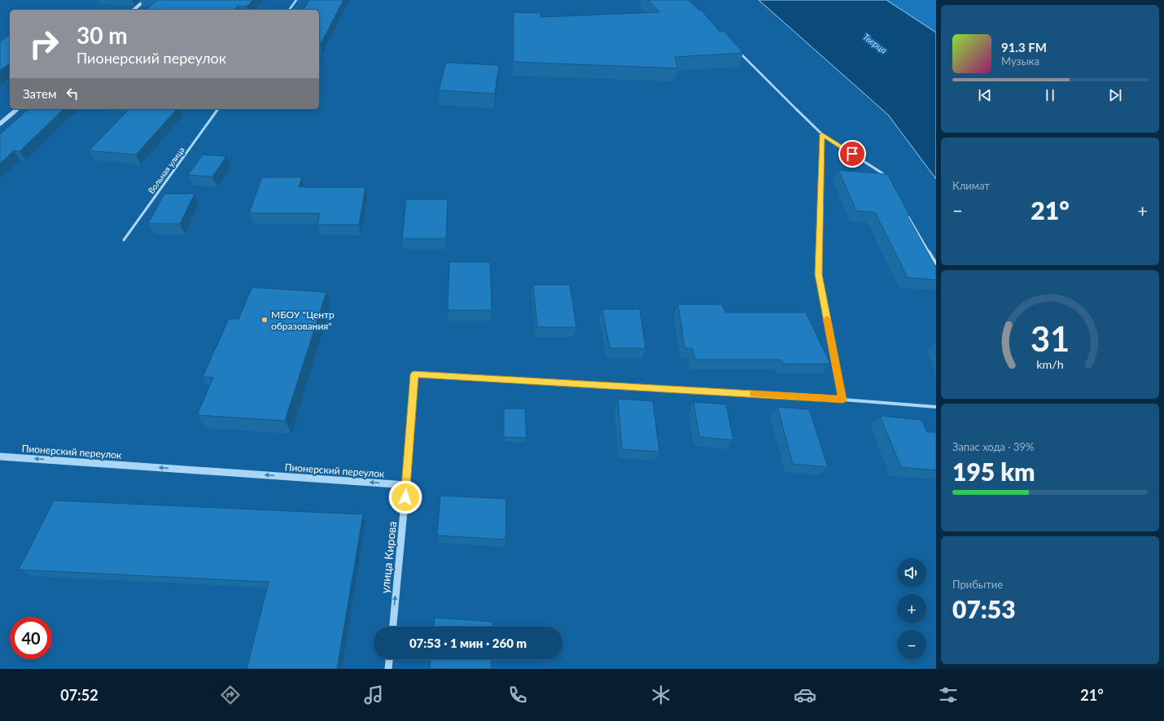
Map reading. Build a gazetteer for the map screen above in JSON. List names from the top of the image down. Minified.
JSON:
{"streets":{"street":["Вольная улица","Пионерский переулок","улица Кирова"]},"crossings":[["Пионерский переулок","улица Кирова"]],"one_way":["Пионерский переулок","улица Кирова"],"water":["Тверца"],"places":["МБОУ \"Центр образования\""],"page":{"turn":["30 m","Пионерский переулок"],"song":["91.3 FM","Музыка"],"then":"Затем","tile":["Климат",["Запас хода · 39%","195 km"],["Прибытие","07:53"]],"heat":["−","21°","+"],"map_buttons":["+","−"],"limit":"40","trip":"07:53 · 1 мин · 260 m","tabs":["07:52","21°"],"gauge":["31","km/h"]}}
